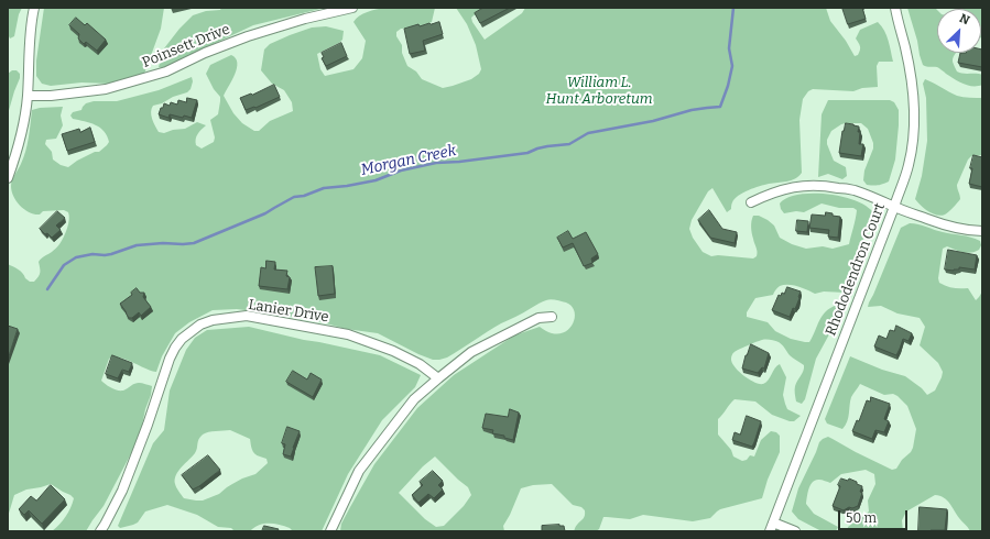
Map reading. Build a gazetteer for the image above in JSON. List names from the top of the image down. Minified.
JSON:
{"streets":{"street":["Poinsett Drive","Rhododendron Court","Lanier Drive"]},"water":["Morgan Creek"],"parks":["William L. Hunt Arboretum"],"scale_bar":"50 m","north":"top right"}
